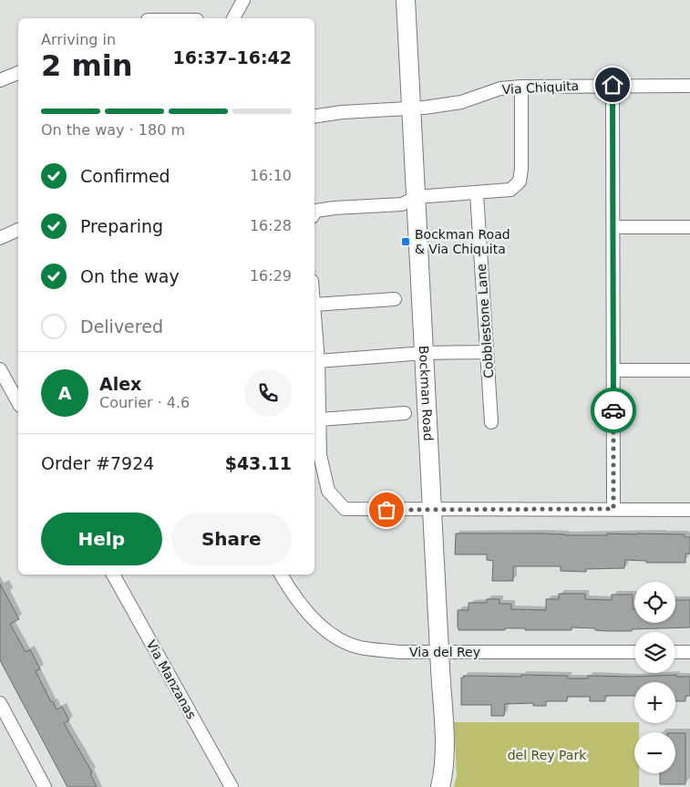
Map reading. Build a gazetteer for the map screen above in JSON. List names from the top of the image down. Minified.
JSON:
{"streets":{"street":["Via Chiquita","Cobblestone Lane","Bockman Road","Via del Rey","Via Manzanas"]},"crossings":[["Via Chiquita","Bockman Road"],["Bockman Road","Via del Rey"]],"parks":["del Rey Park"],"places":{"transit":["Bockman Road & Via Chiquita"]},"page":{"heading":["2 min","Arriving in","16:37–16:42"],"panel":["Alex","Courier · 4.6","Order #7924","$43.11"],"bar":"On the way · 180 m","list":[["Confirmed","16:10"],["Preparing","16:28"],["On the way","16:29"],"Delivered"],"round":"A","buttons":["Help","Share"],"map_buttons":["+","−"]}}
